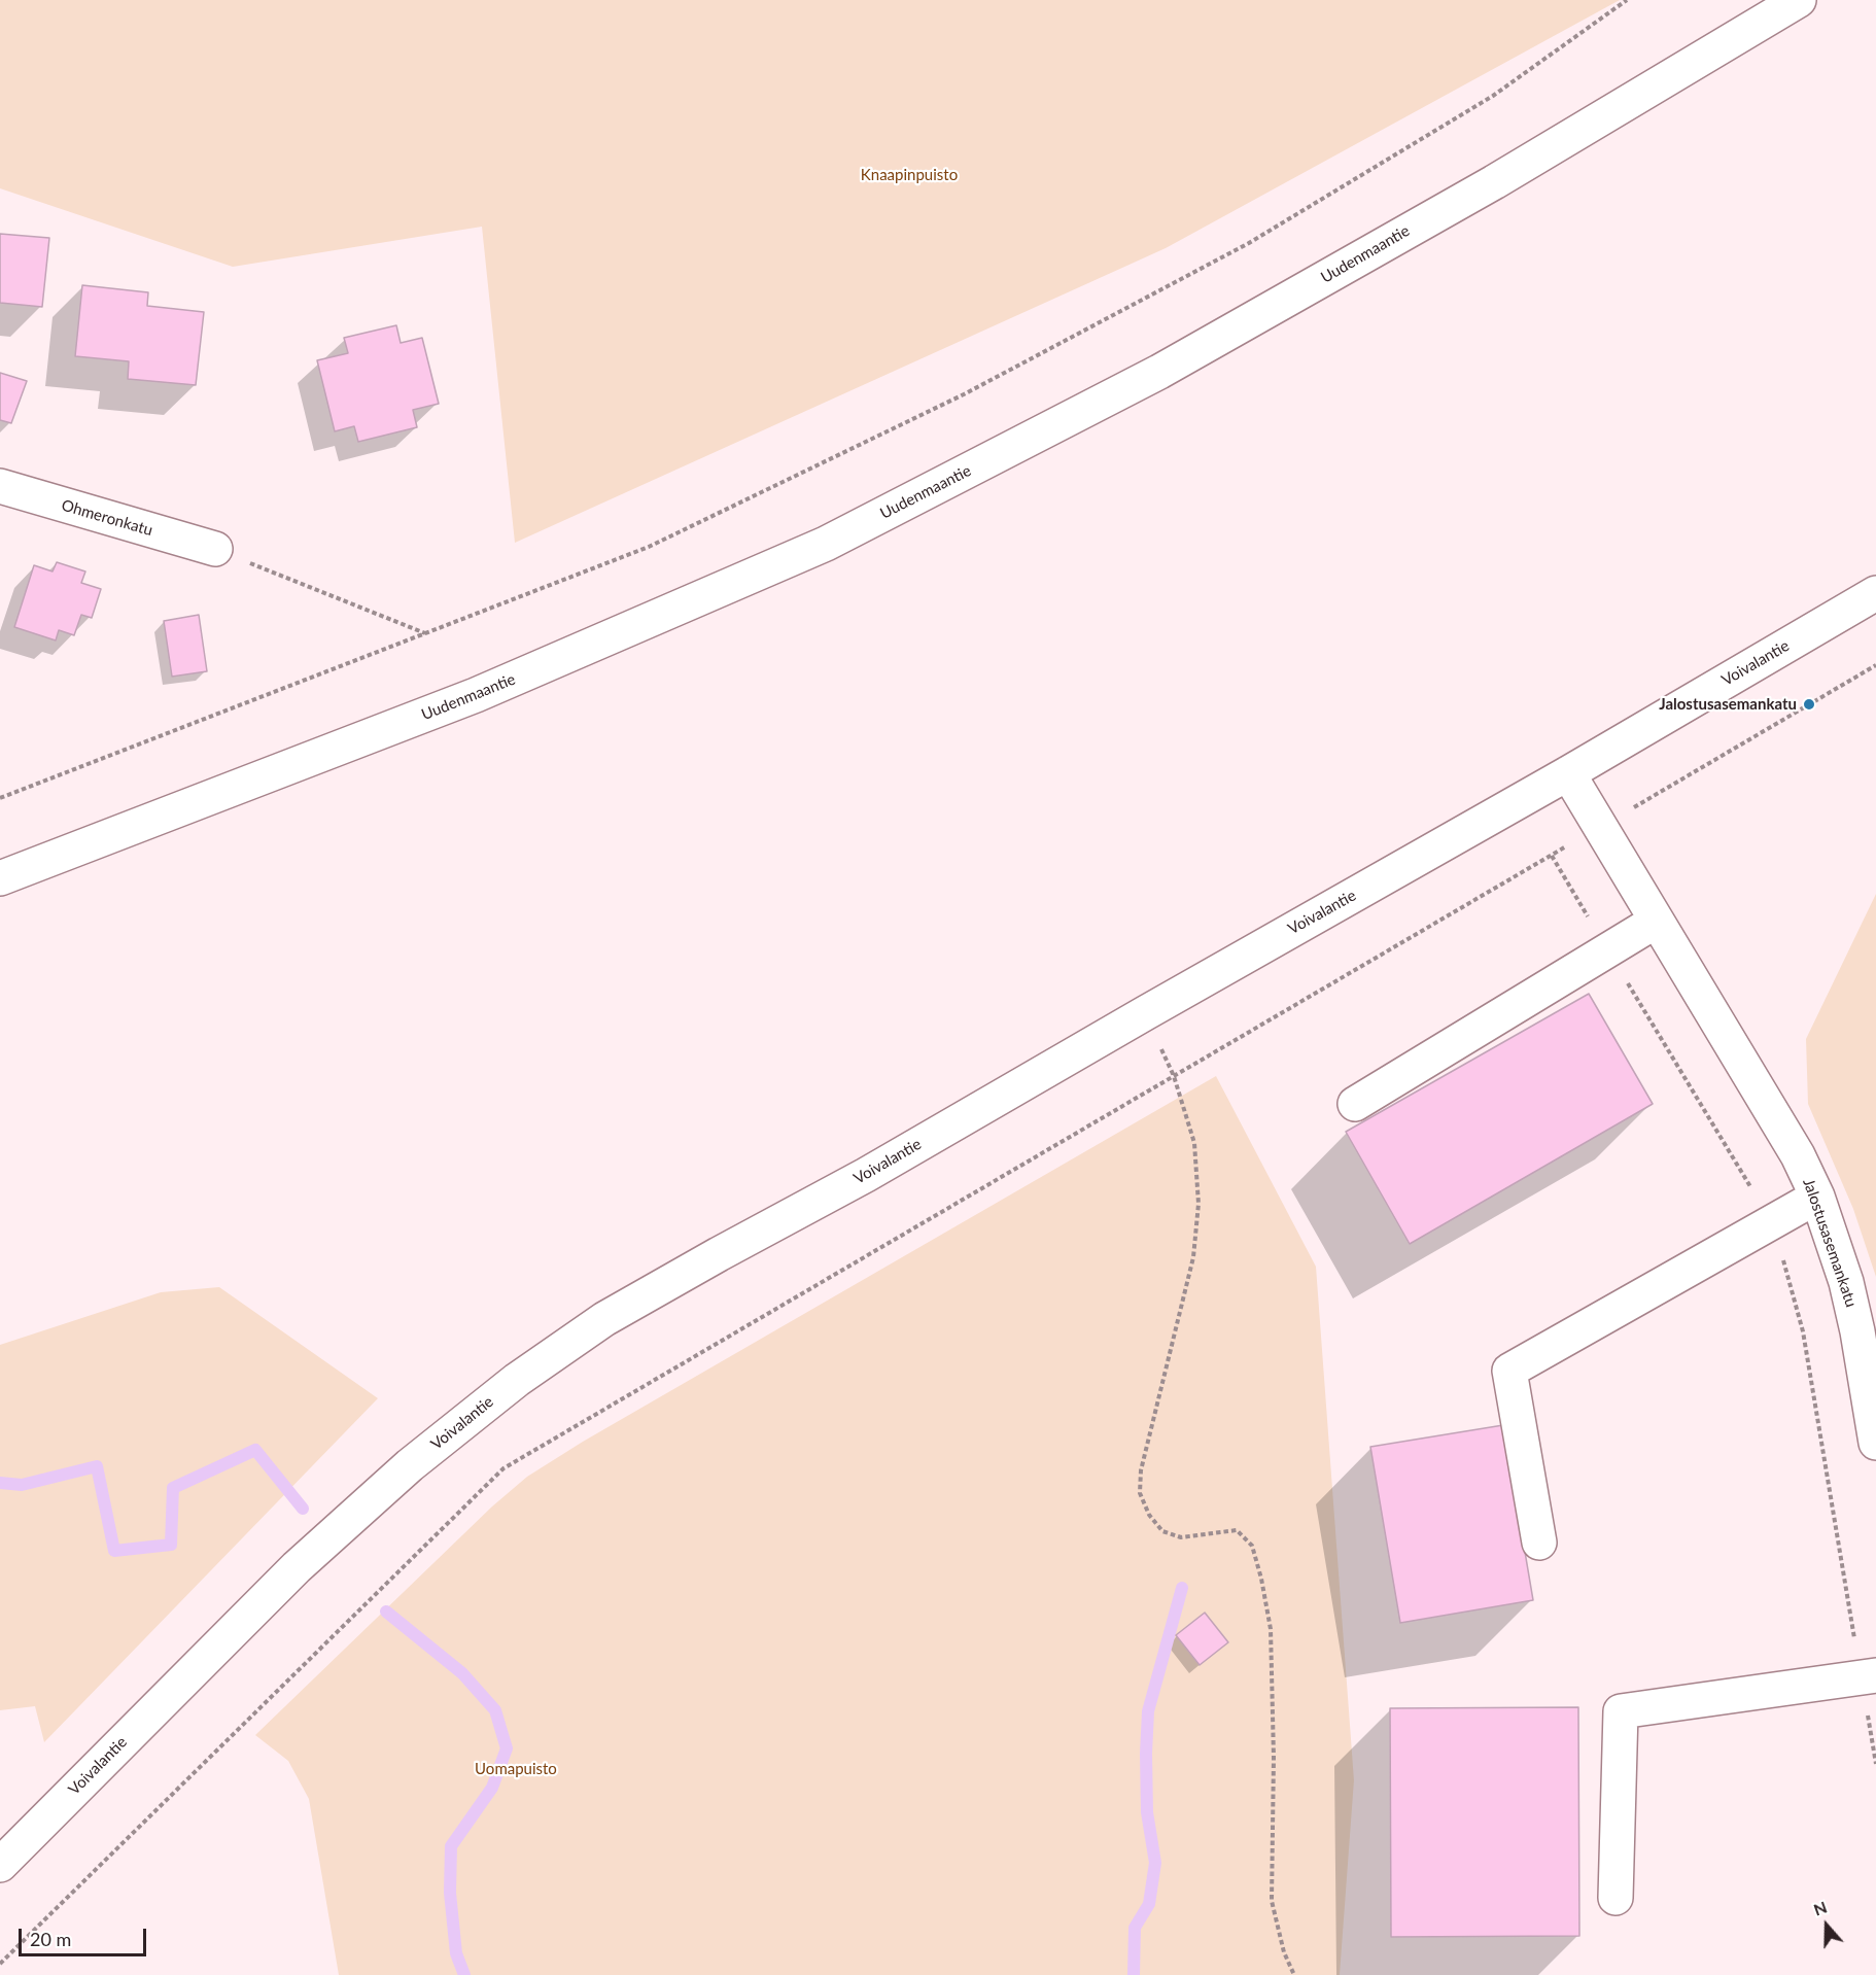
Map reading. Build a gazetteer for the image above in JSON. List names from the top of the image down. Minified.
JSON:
{"streets":{"street":["Uudenmaantie","Ohmeronkatu","Voivalantie","Jalostusasemankatu"]},"crossings":[["Voivalantie","Jalostusasemankatu"]],"parks":["Knaapinpuisto","Uomapuisto"],"places":["Jalostusasemankatu"],"scale_bar":"20 m","north":"top"}
